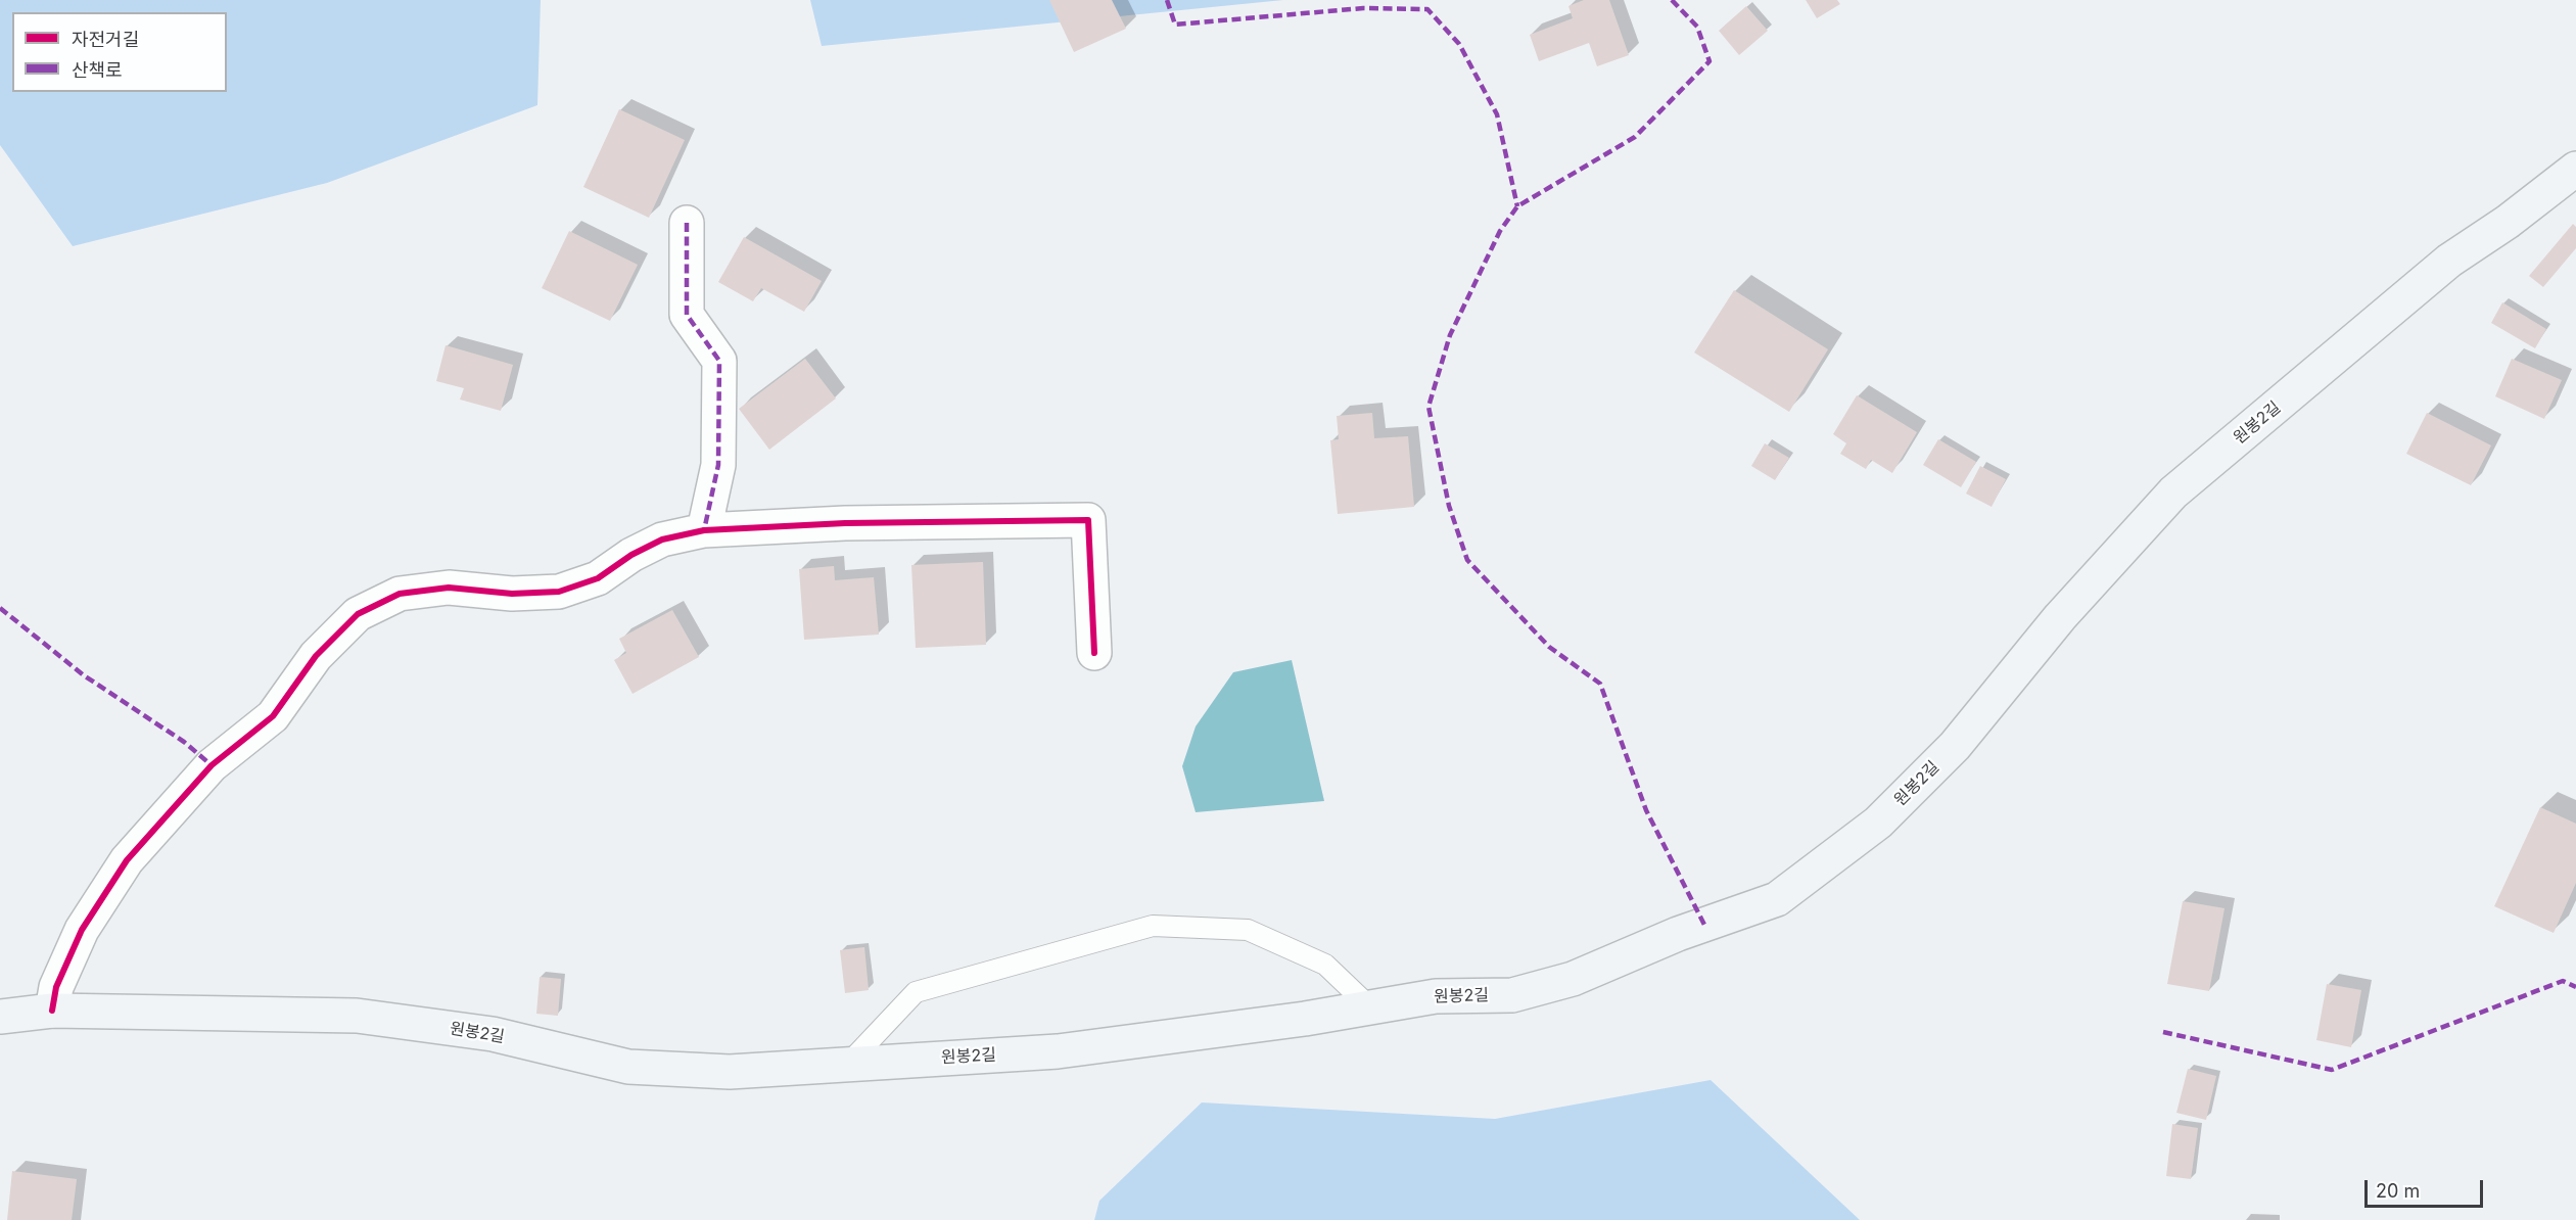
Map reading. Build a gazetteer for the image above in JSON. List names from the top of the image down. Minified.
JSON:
{"streets":{"main road":["원봉2길"]},"legend":["자전거길","산책로"],"scale_bar":"20 m"}
